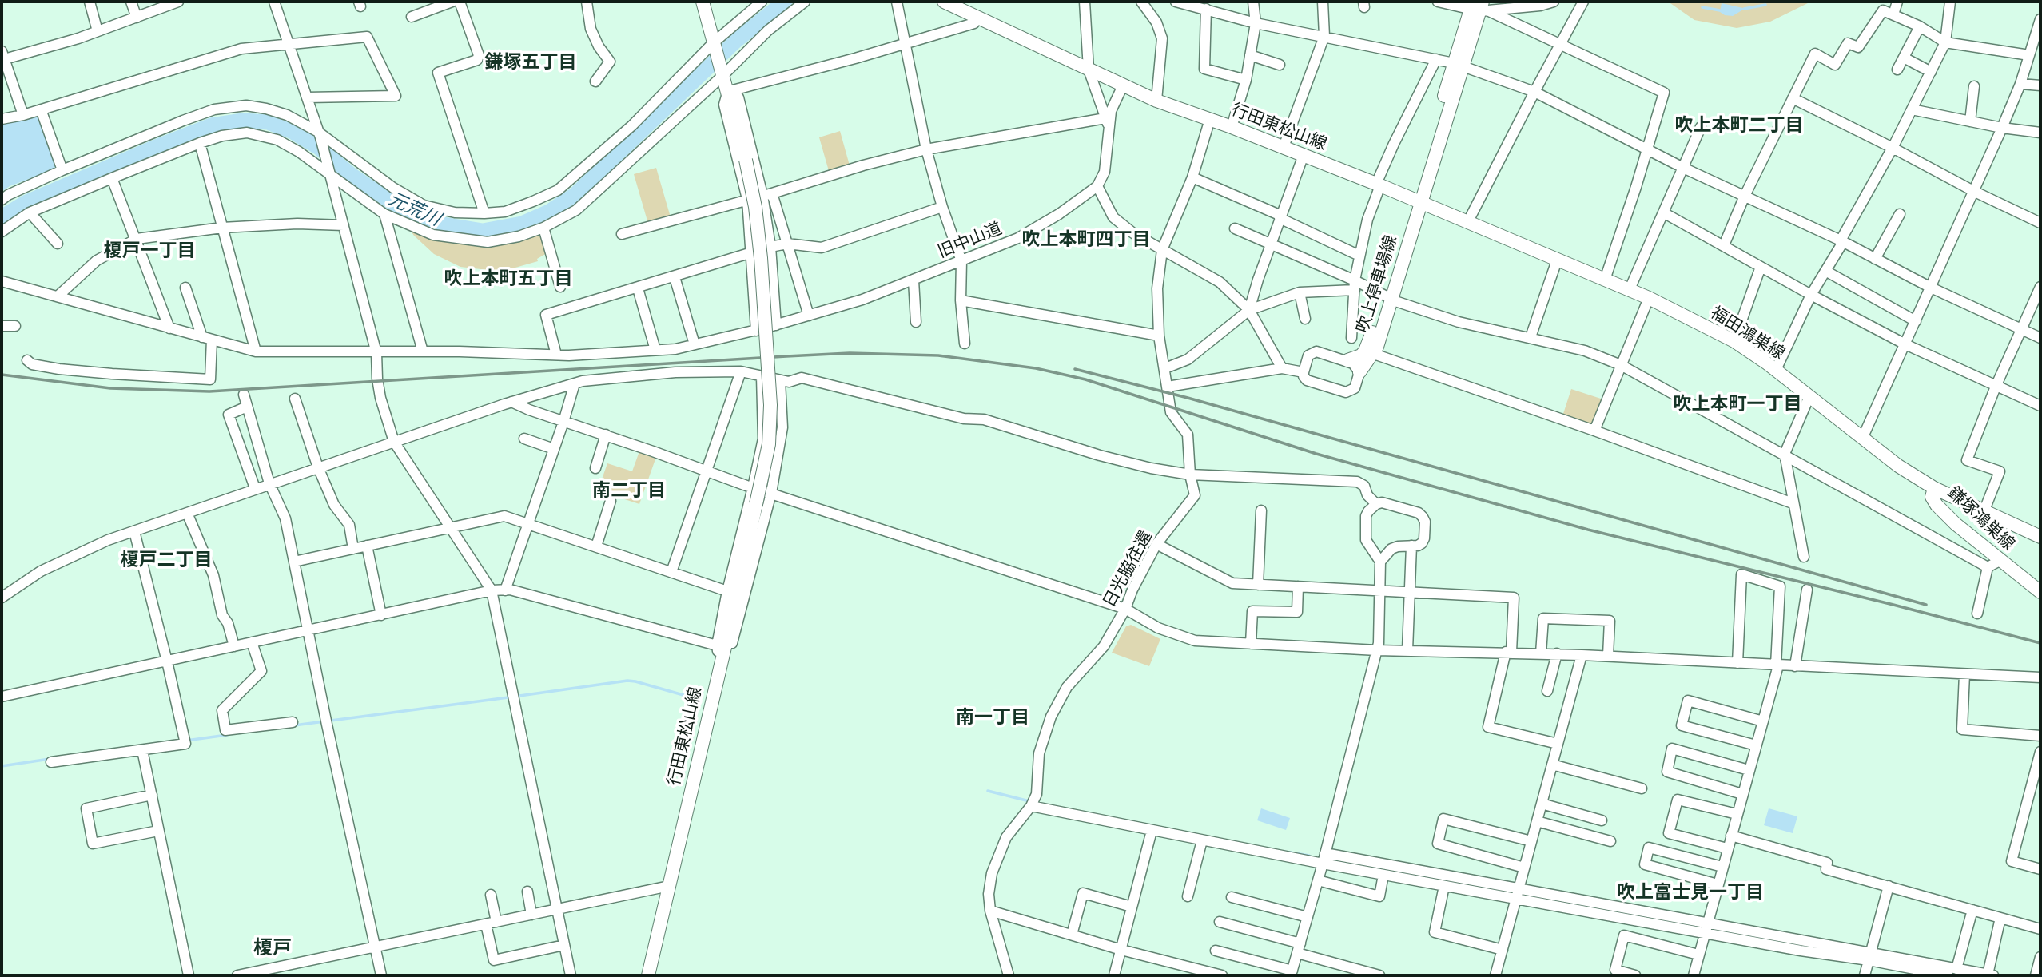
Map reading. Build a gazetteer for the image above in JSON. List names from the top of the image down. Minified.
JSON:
{"streets":{"main road":["行田東松山線","吹上停車場線","福田鴻巣線","鎌塚鴻巣線"],"street":["旧中山道","日光脇往還"]},"crossings":[["行田東松山線","吹上停車場線"],["行田東松山線","福田鴻巣線"],["行田東松山線","日光脇往還"],["吹上停車場線","福田鴻巣線"],["福田鴻巣線","鎌塚鴻巣線"]],"districts":["鎌塚五丁目","吹上本町二丁目","吹上本町四丁目","榎戸一丁目","吹上本町五丁目","吹上本町一丁目","南二丁目","榎戸二丁目","南一丁目","吹上富士見一丁目","榎戸"],"water":["元荒川"]}
